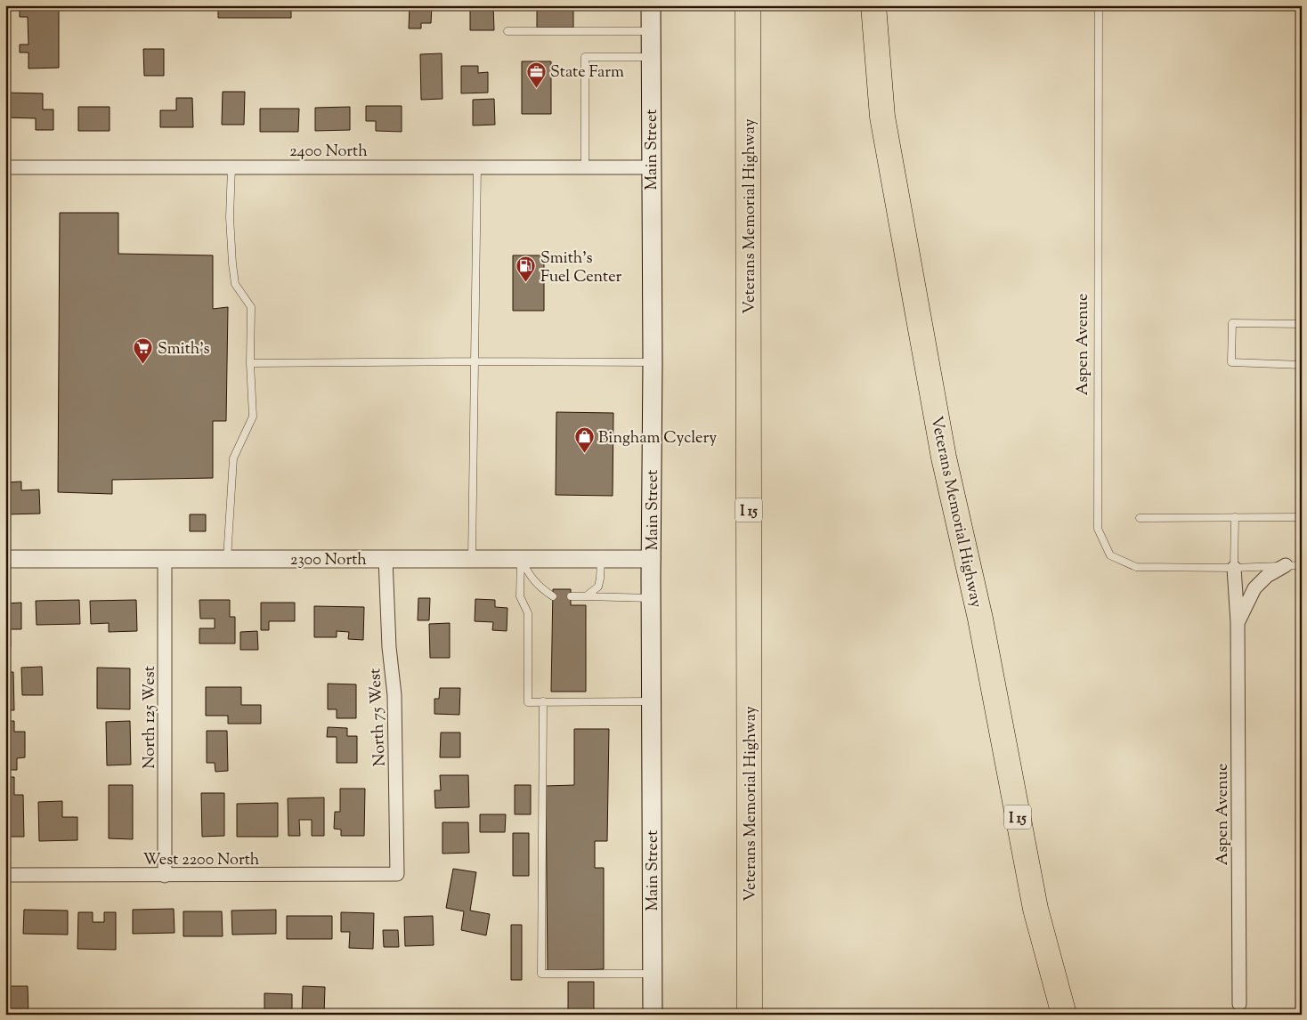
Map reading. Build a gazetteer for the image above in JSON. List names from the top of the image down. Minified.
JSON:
{"streets":{"highway":["Veterans Memorial Highway","I 15"],"main road":["Main Street"],"street":["2400 North","Aspen Avenue","2300 North","North 125 West","North 75 West","West 2200 North"]},"crossings":[["Main Street","2400 North"],["Main Street","2300 North"],["2300 North","North 125 West"],["2300 North","North 75 West"],["North 125 West","West 2200 North"],["North 75 West","West 2200 North"]],"places":{"office":["State Farm"],"fuel station":["Smith's Fuel Center"],"supermarket":["Smith's"],"shop":["Bingham Cyclery"]}}
